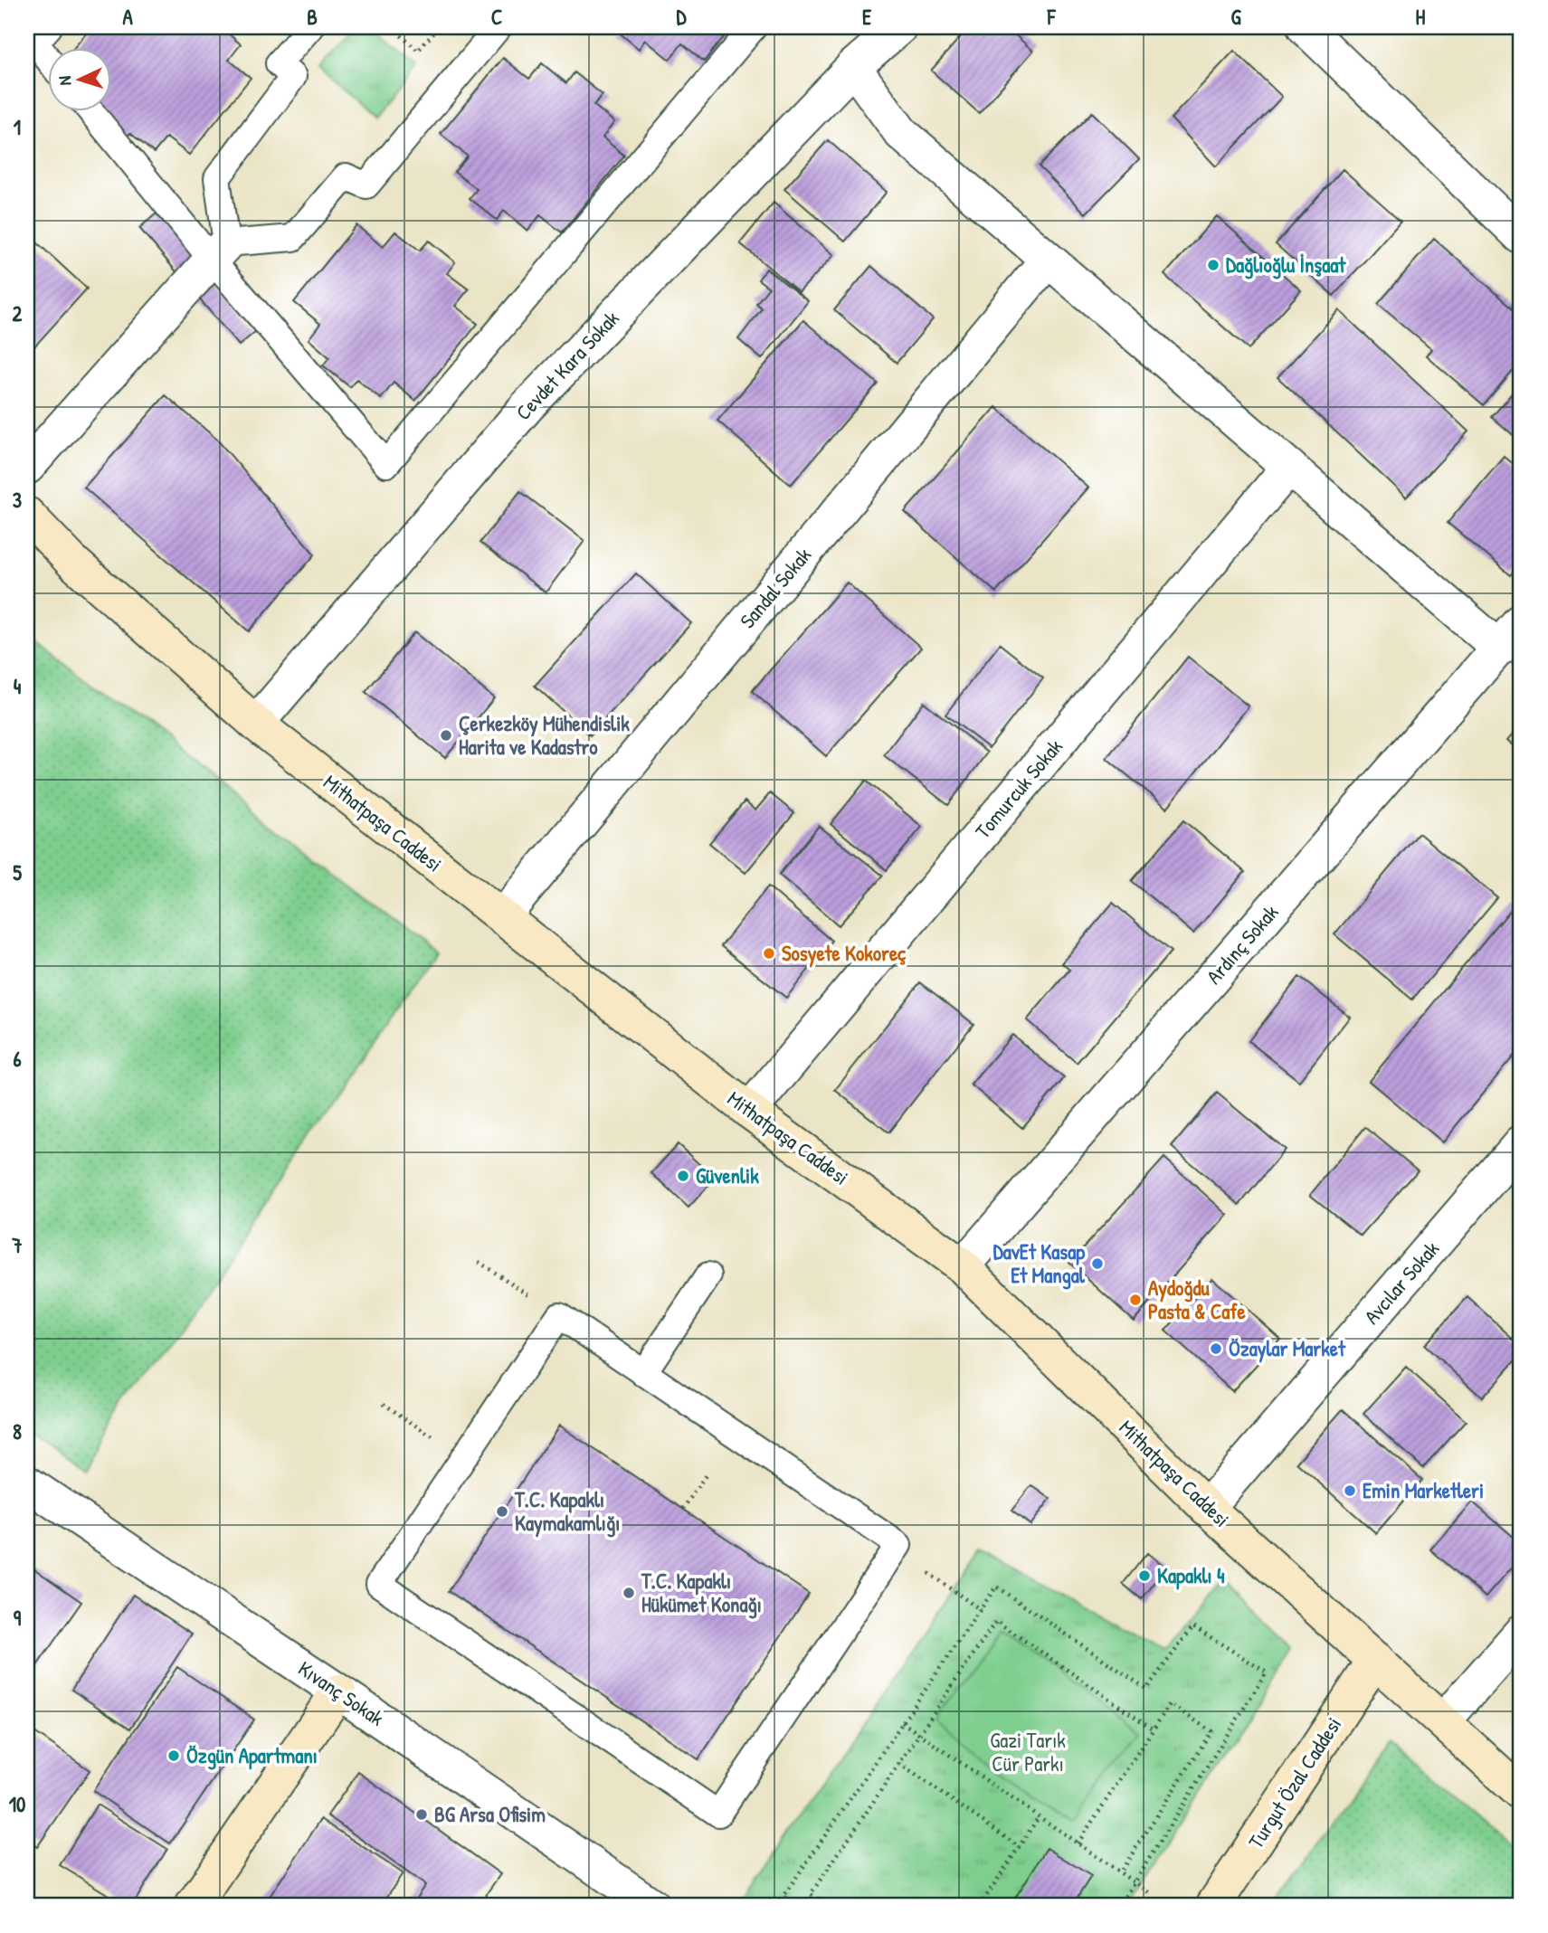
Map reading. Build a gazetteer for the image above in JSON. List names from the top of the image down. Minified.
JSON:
{"streets":{"street":["Cevdet Kara Sokak","Sandal Sokak","Tomurcuk Sokak","Mithatpaşa Caddesi","Ardınç Sokak","Avcılar Sokak","Kıvanç Sokak","Turgut Özal Caddesi"]},"crossings":[["Cevdet Kara Sokak","Mithatpaşa Caddesi"],["Sandal Sokak","Mithatpaşa Caddesi"],["Tomurcuk Sokak","Mithatpaşa Caddesi"],["Mithatpaşa Caddesi","Ardınç Sokak"],["Mithatpaşa Caddesi","Avcılar Sokak"],["Mithatpaşa Caddesi","Turgut Özal Caddesi"]],"parks":["Gazi Tarık Cür Parkı"],"places":["Dağlıoğlu İnşaat","Çerkezköy Mühendislik Harita ve Kadastro","Sosyete Kokoreç","Güvenlik","DavEt Kasap Et Mangal","Aydoğdu Pasta & Cafe","Özaylar Market","Emin Marketleri","T.C. Kapaklı Kaymakamlığı","Kapaklı 4","T.C. Kapaklı Hükümet Konağı","Özgün Apartmanı","BG Arsa Ofisim"],"north":"left","grid":{"columns":["A","B","C","D","E","F","G","H"],"rows":["1","2","3","4","5","6","7","8","9","10"]}}
